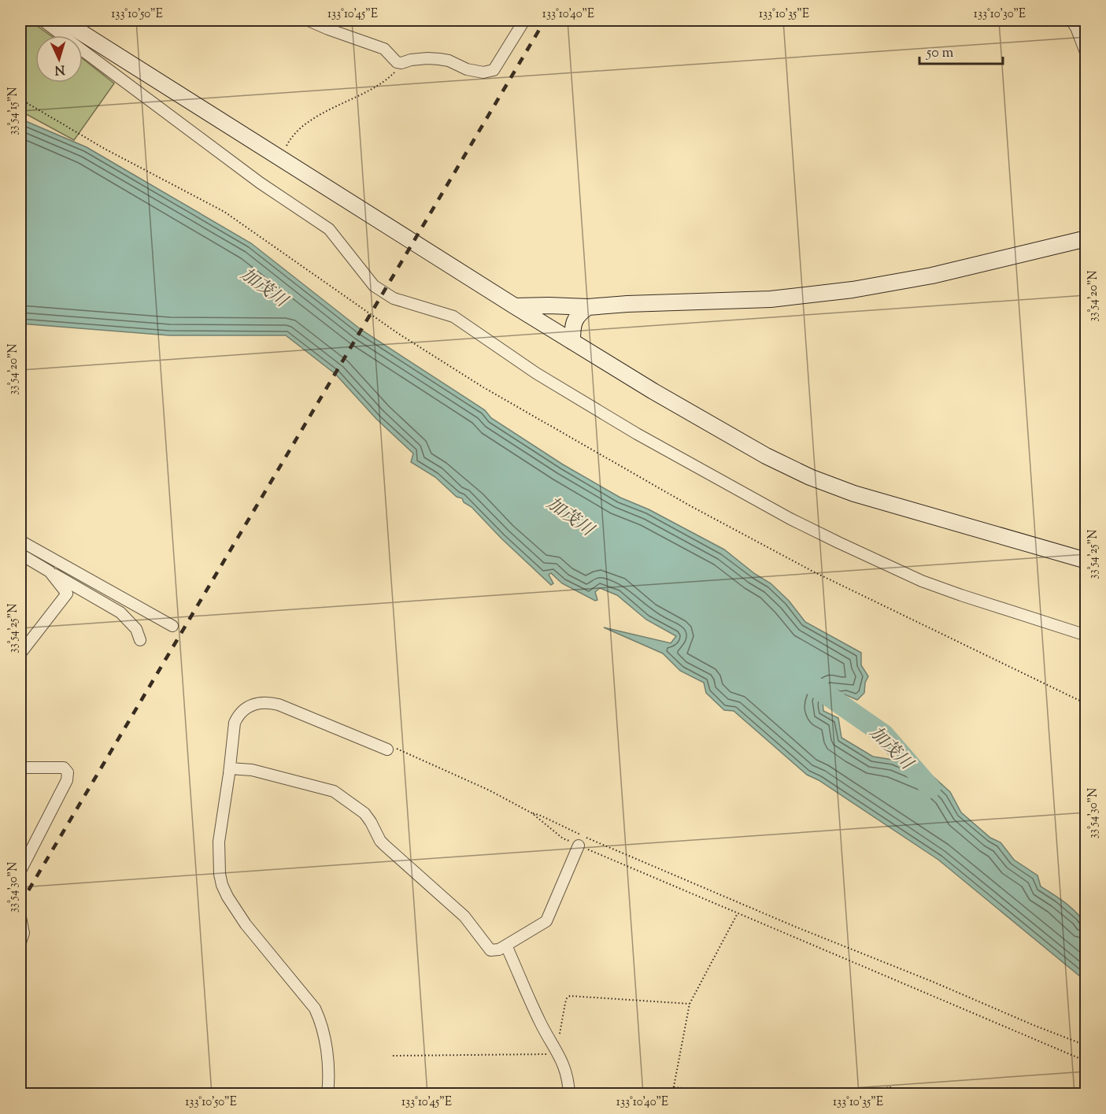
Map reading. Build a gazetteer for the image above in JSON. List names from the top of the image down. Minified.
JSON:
{"water":["加茂川"],"scale_bar":"50 m","north":"bottom","coordinates":["133°10'50\"E","133°10'45\"E","133°10'40\"E","133°10'35\"E","133°10'30\"E","33°54'15\"N","33°54'20\"N","33°54'25\"N","33°54'30\"N"]}
